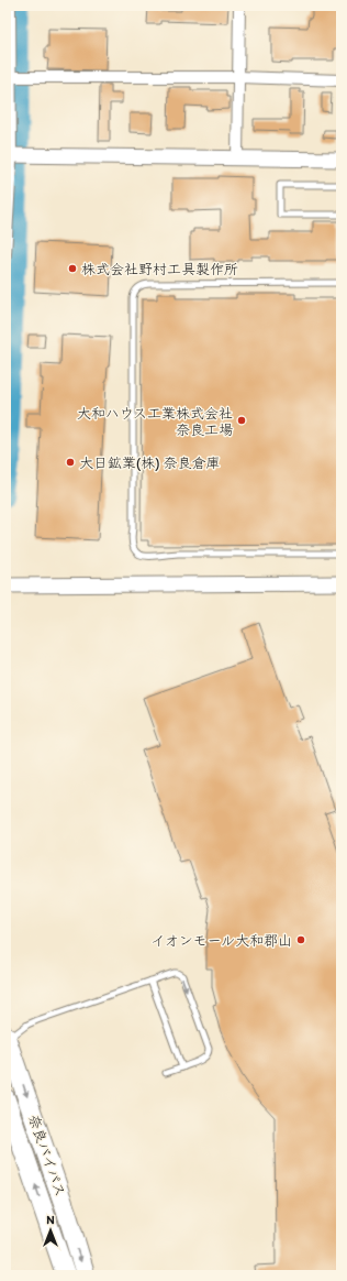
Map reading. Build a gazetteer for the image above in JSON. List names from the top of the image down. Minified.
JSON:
{"streets":{"highway":["奈良バイパス"]},"places":["株式会社野村工具製作所","大和ハウス工業株式会社 奈良工場","大日鉱業(株) 奈良倉庫","イオンモール大和郡山"],"north":"top"}
